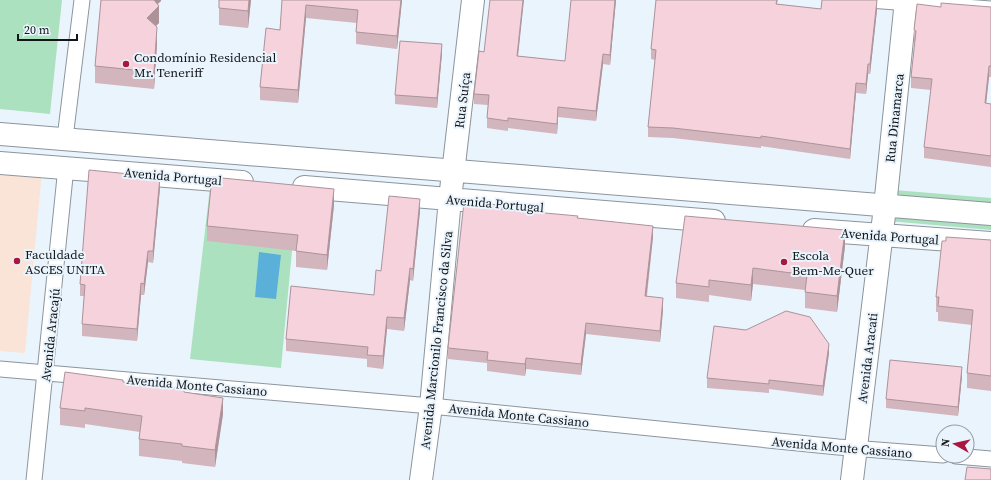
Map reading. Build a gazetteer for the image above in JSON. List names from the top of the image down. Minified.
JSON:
{"streets":{"street":["Rua Suíça","Rua Dinamarca","Avenida Portugal","Avenida Aracajú","Avenida Marcionilo Francisco da Silva","Avenida Aracati","Avenida Monte Cassiano"]},"crossings":[["Rua Suíça","Avenida Portugal"],["Rua Suíça","Avenida Marcionilo Francisco da Silva"],["Rua Dinamarca","Avenida Portugal"],["Rua Dinamarca","Avenida Aracati"],["Avenida Portugal","Avenida Aracajú"],["Avenida Portugal","Avenida Marcionilo Francisco da Silva"],["Avenida Portugal","Avenida Aracati"],["Avenida Aracajú","Avenida Monte Cassiano"],["Avenida Marcionilo Francisco da Silva","Avenida Monte Cassiano"],["Avenida Aracati","Avenida Monte Cassiano"]],"places":["Condomínio Residencial Mr. Teneriff","Faculdade ASCES UNITA","Escola Bem-Me-Quer"],"scale_bar":"20 m","north":"left"}
